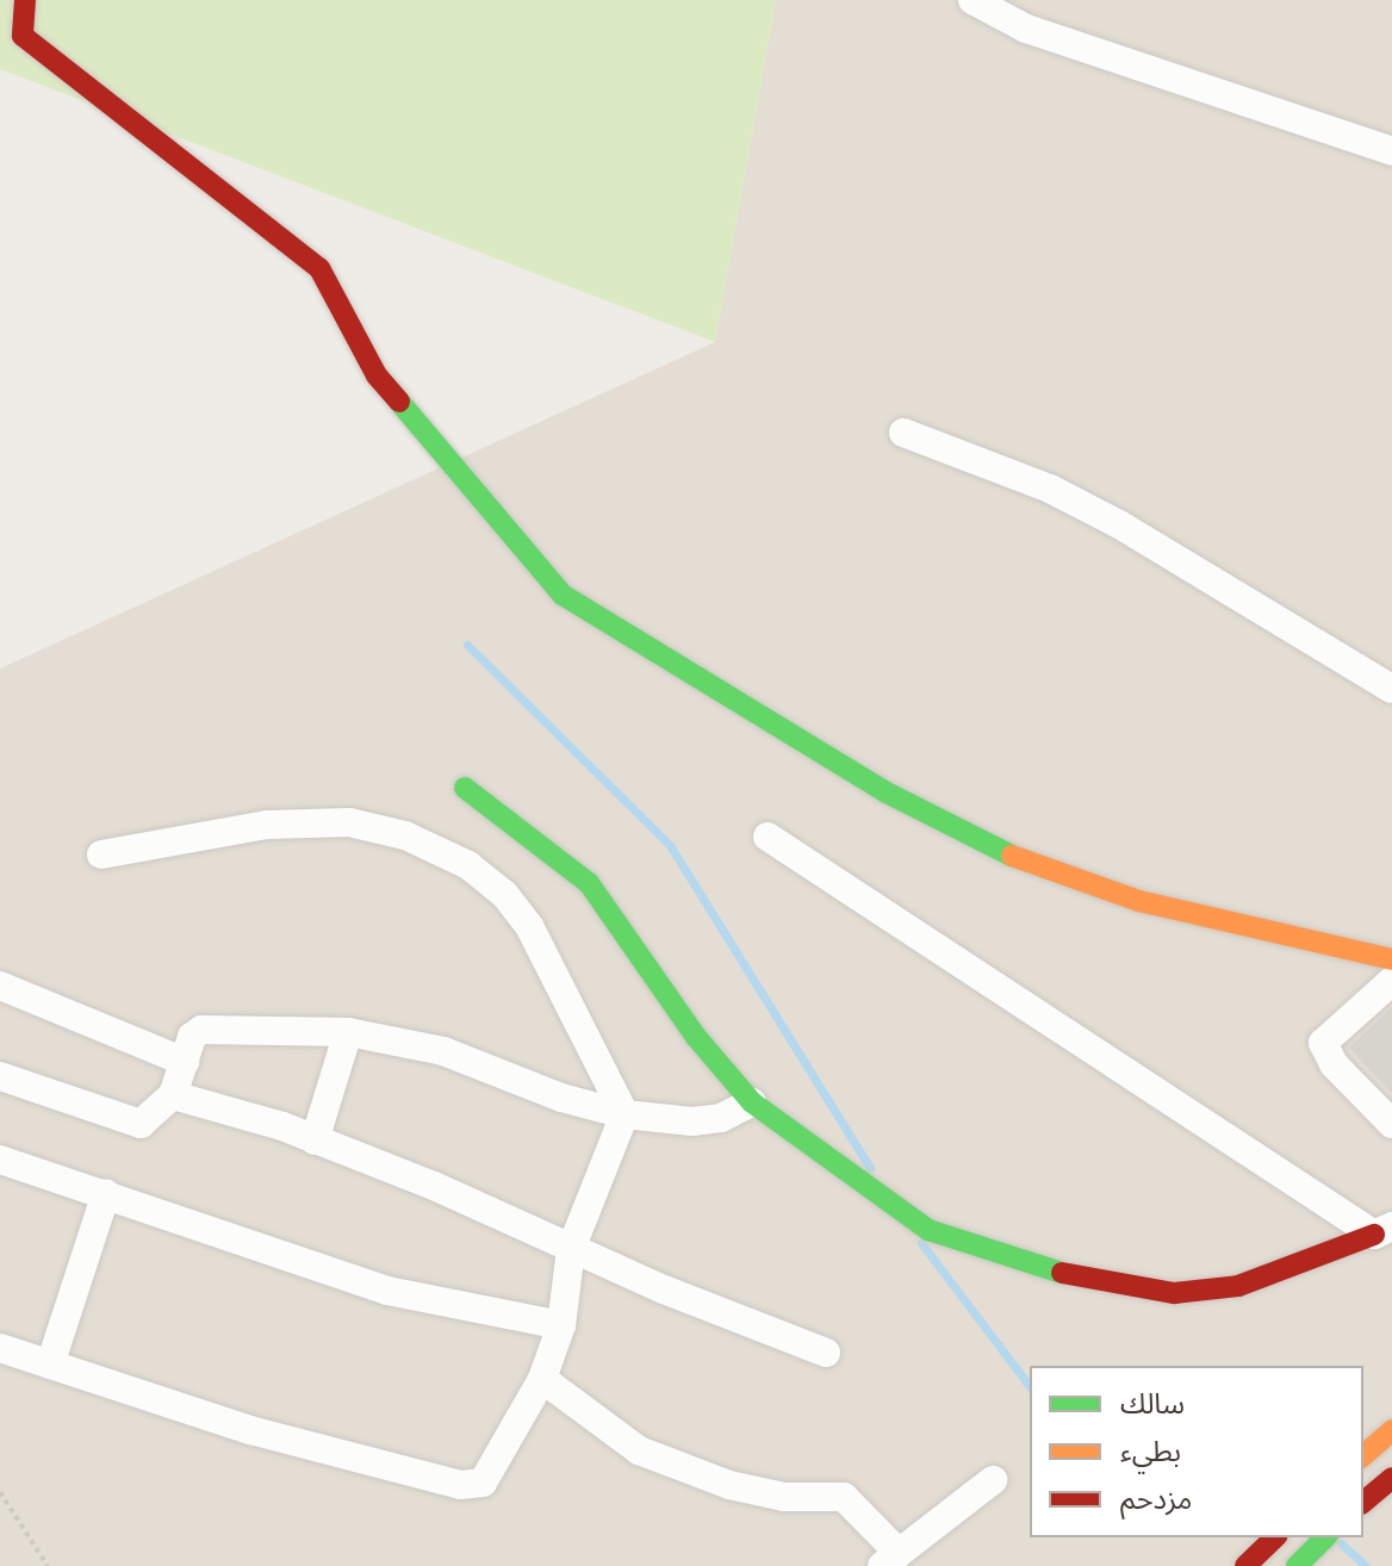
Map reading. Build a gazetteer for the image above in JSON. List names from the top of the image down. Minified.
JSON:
{"legend":["سالك","بطيء","مزدحم"]}
